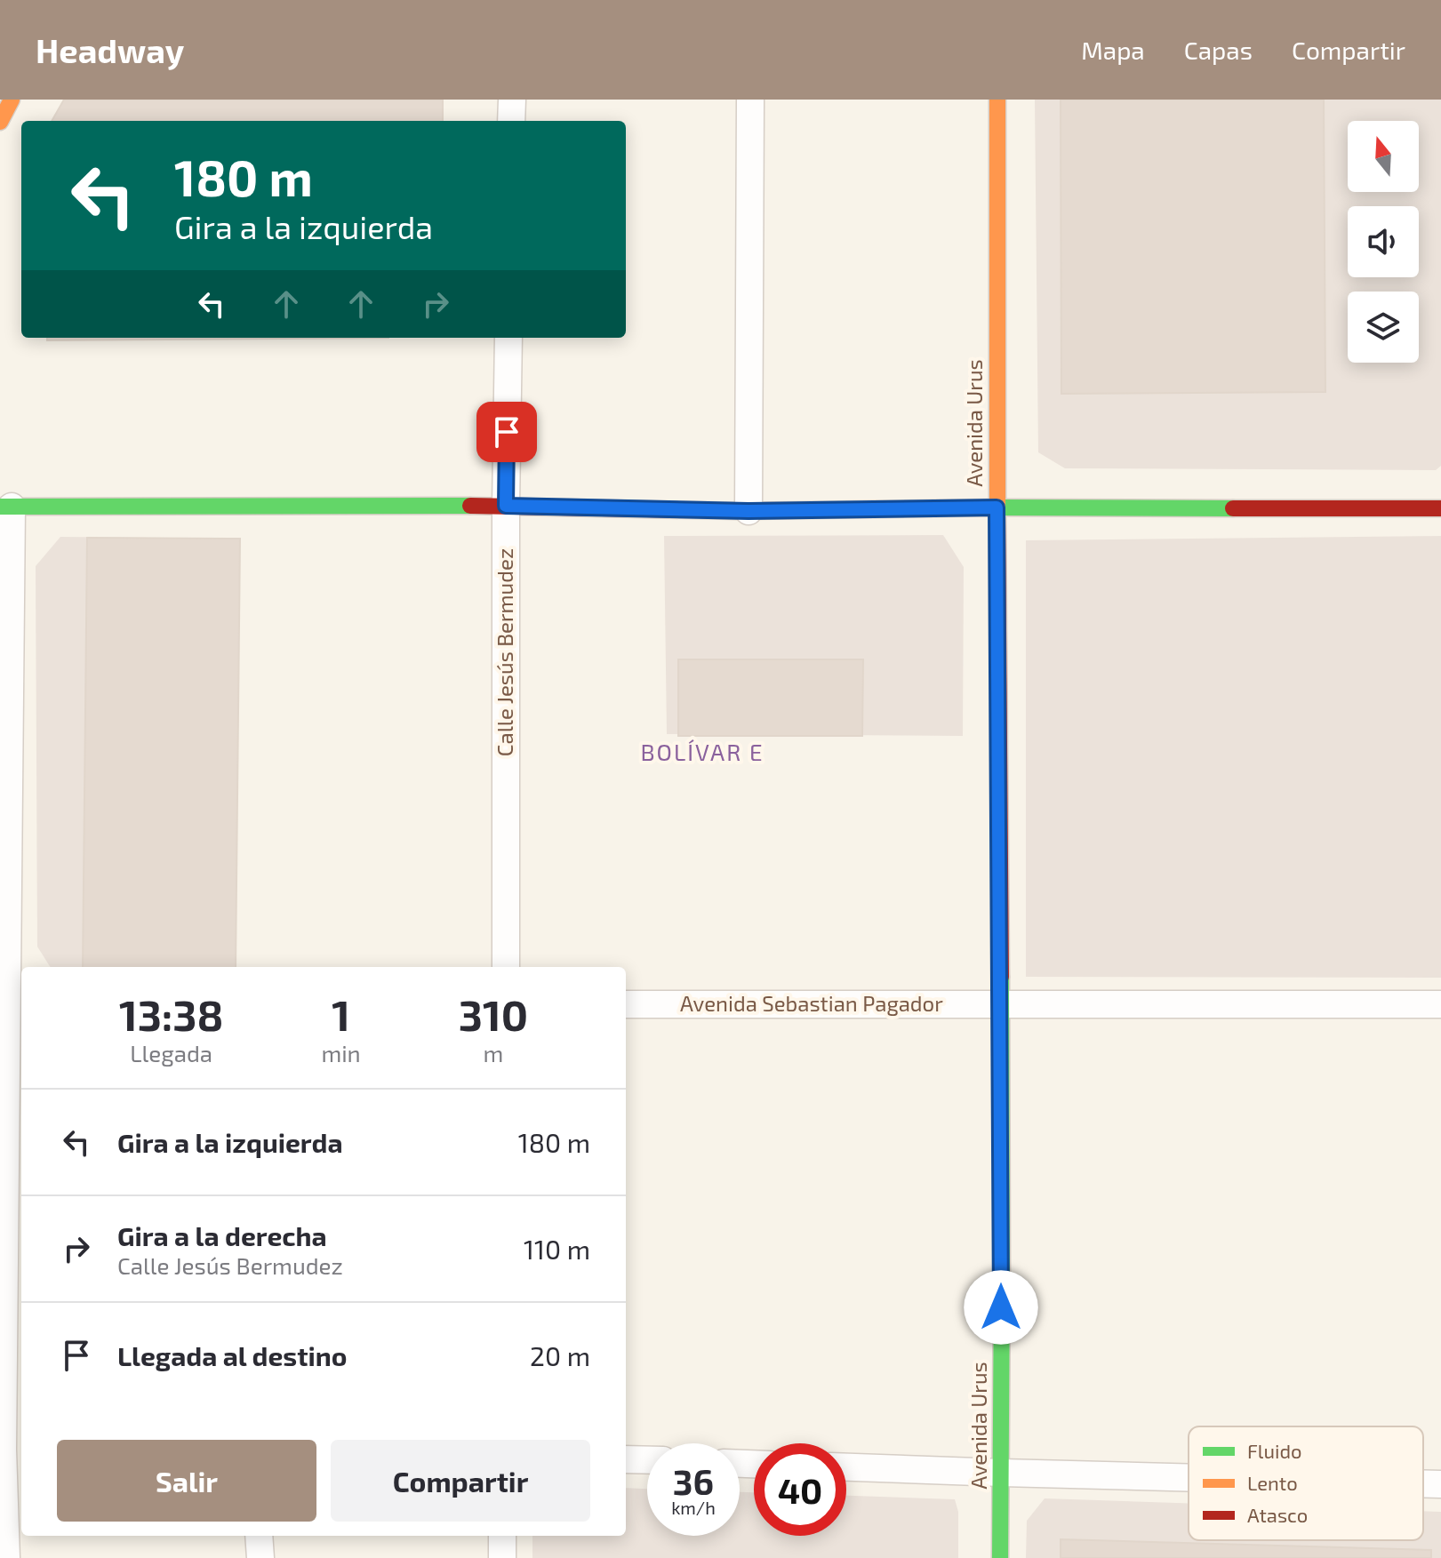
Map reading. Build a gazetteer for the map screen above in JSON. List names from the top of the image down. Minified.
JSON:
{"streets":{"street":["Avenida Urus","Calle Jesús Bermudez","Avenida Sebastian Pagador"]},"crossings":[["Avenida Urus","Avenida Sebastian Pagador"]],"districts":["BOLÍVAR E"],"legend":["Fluido","Lento","Atasco"],"north":"top","page":{"header":"Headway","nav":["Mapa","Capas","Compartir"],"turn":["180 m","Gira a la izquierda"],"eta":["13:38","Llegada","1","min","310","m"],"list":[{"name":"Gira a la izquierda","value":"180 m"},{"name":"Gira a la derecha","note":"Calle Jesús Bermudez","value":"110 m"},{"name":"Llegada al destino","value":"20 m"}],"buttons":["Salir","Compartir"],"speed":"36 km/h","limit":"40"}}
